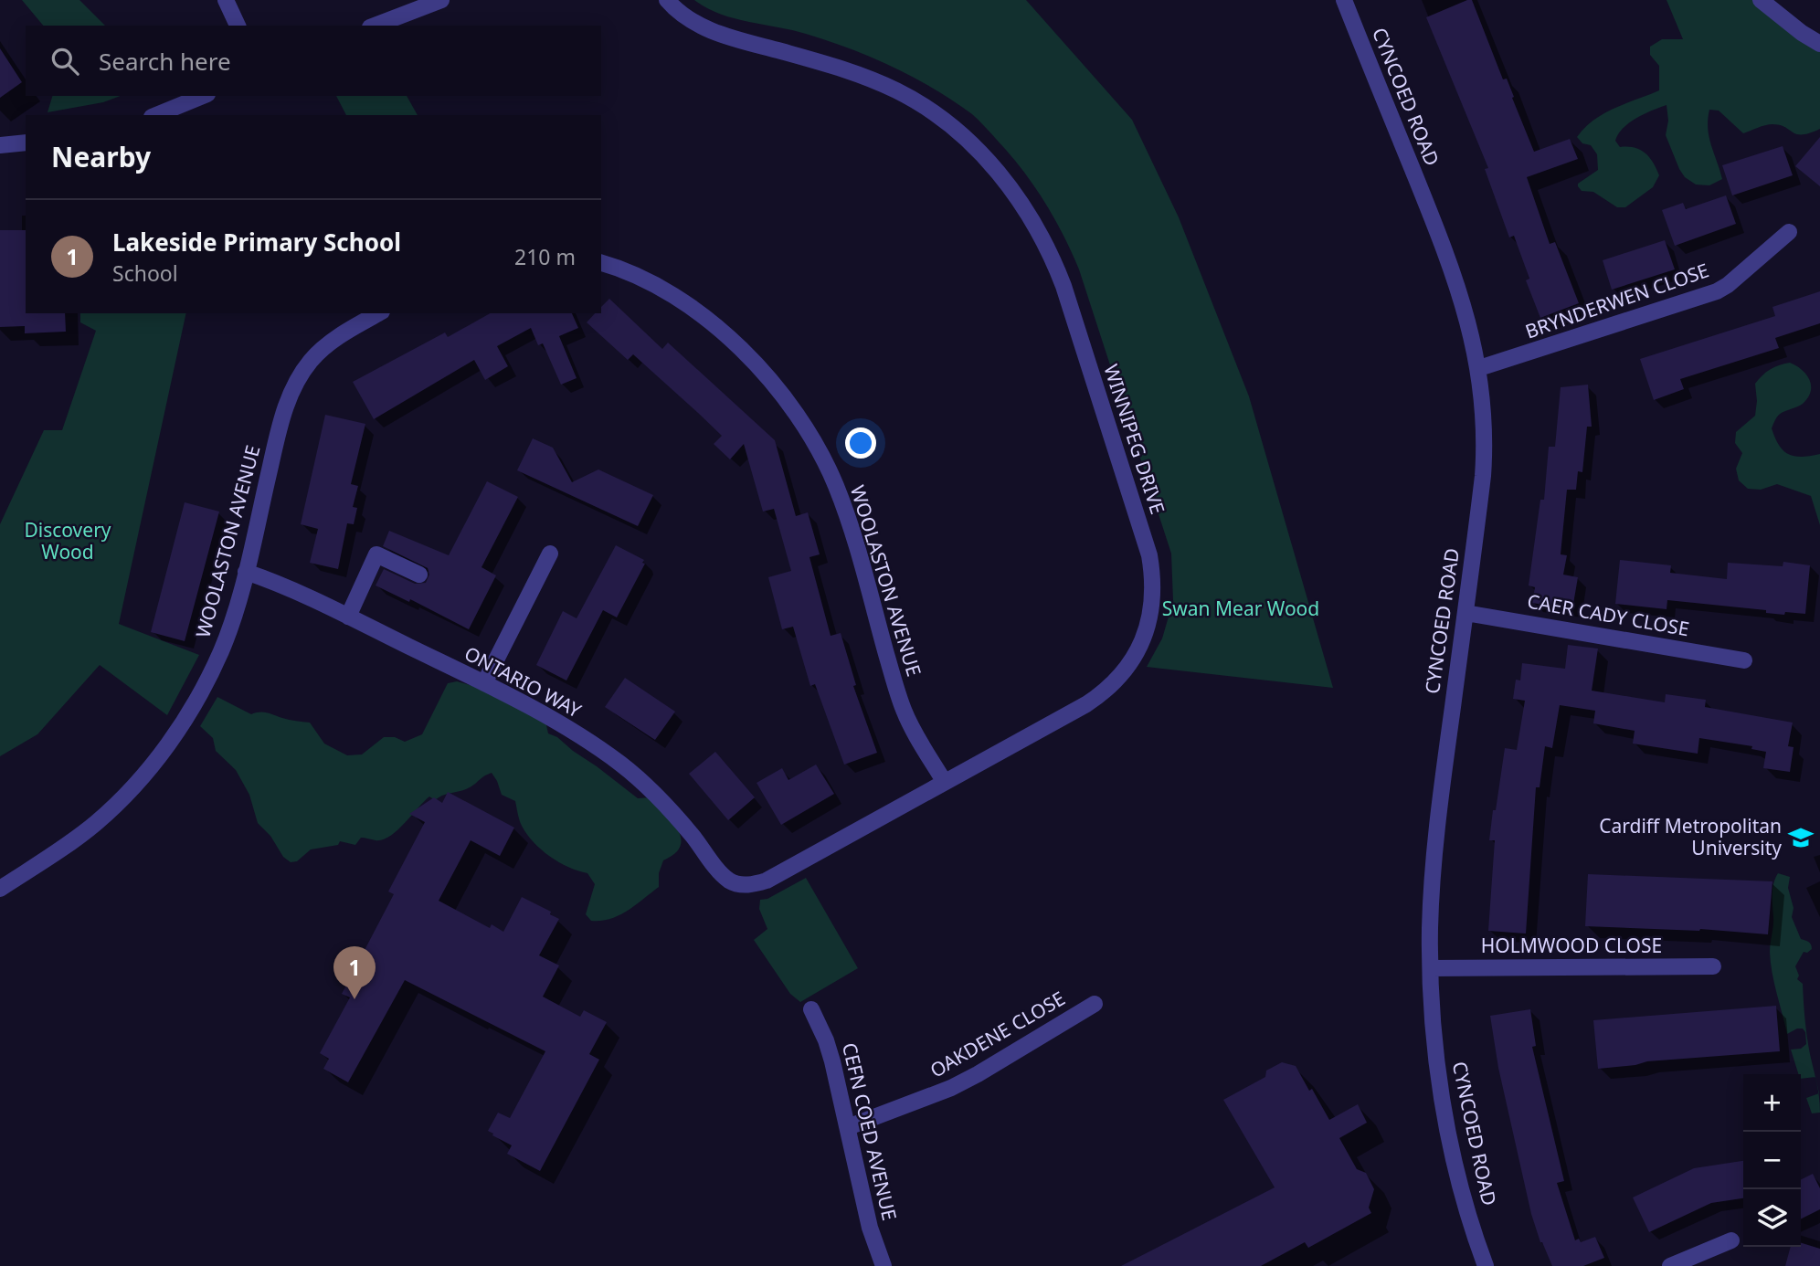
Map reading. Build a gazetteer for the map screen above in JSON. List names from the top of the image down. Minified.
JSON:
{"streets":{"street":["CYNCOED ROAD","BRYNDERWEN CLOSE","WINNIPEG DRIVE","WOOLASTON AVENUE","CAER CADY CLOSE","ONTARIO WAY","HOLMWOOD CLOSE","OAKDENE CLOSE","CEFN COED AVENUE"]},"crossings":[["CYNCOED ROAD","BRYNDERWEN CLOSE"],["CYNCOED ROAD","CAER CADY CLOSE"],["CYNCOED ROAD","HOLMWOOD CLOSE"],["WINNIPEG DRIVE","WOOLASTON AVENUE"],["WINNIPEG DRIVE","ONTARIO WAY"],["WOOLASTON AVENUE","ONTARIO WAY"],["OAKDENE CLOSE","CEFN COED AVENUE"]],"parks":["Discovery Wood","Swan Mear Wood"],"places":{"school or university":["Cardiff Metropolitan University"]},"page":{"search":"Search here","heading":"Nearby","list":[{"mark":"1","name":"Lakeside Primary School","note":"School","value":"210 m"}],"pins":"1","map_buttons":["+","−"]}}
